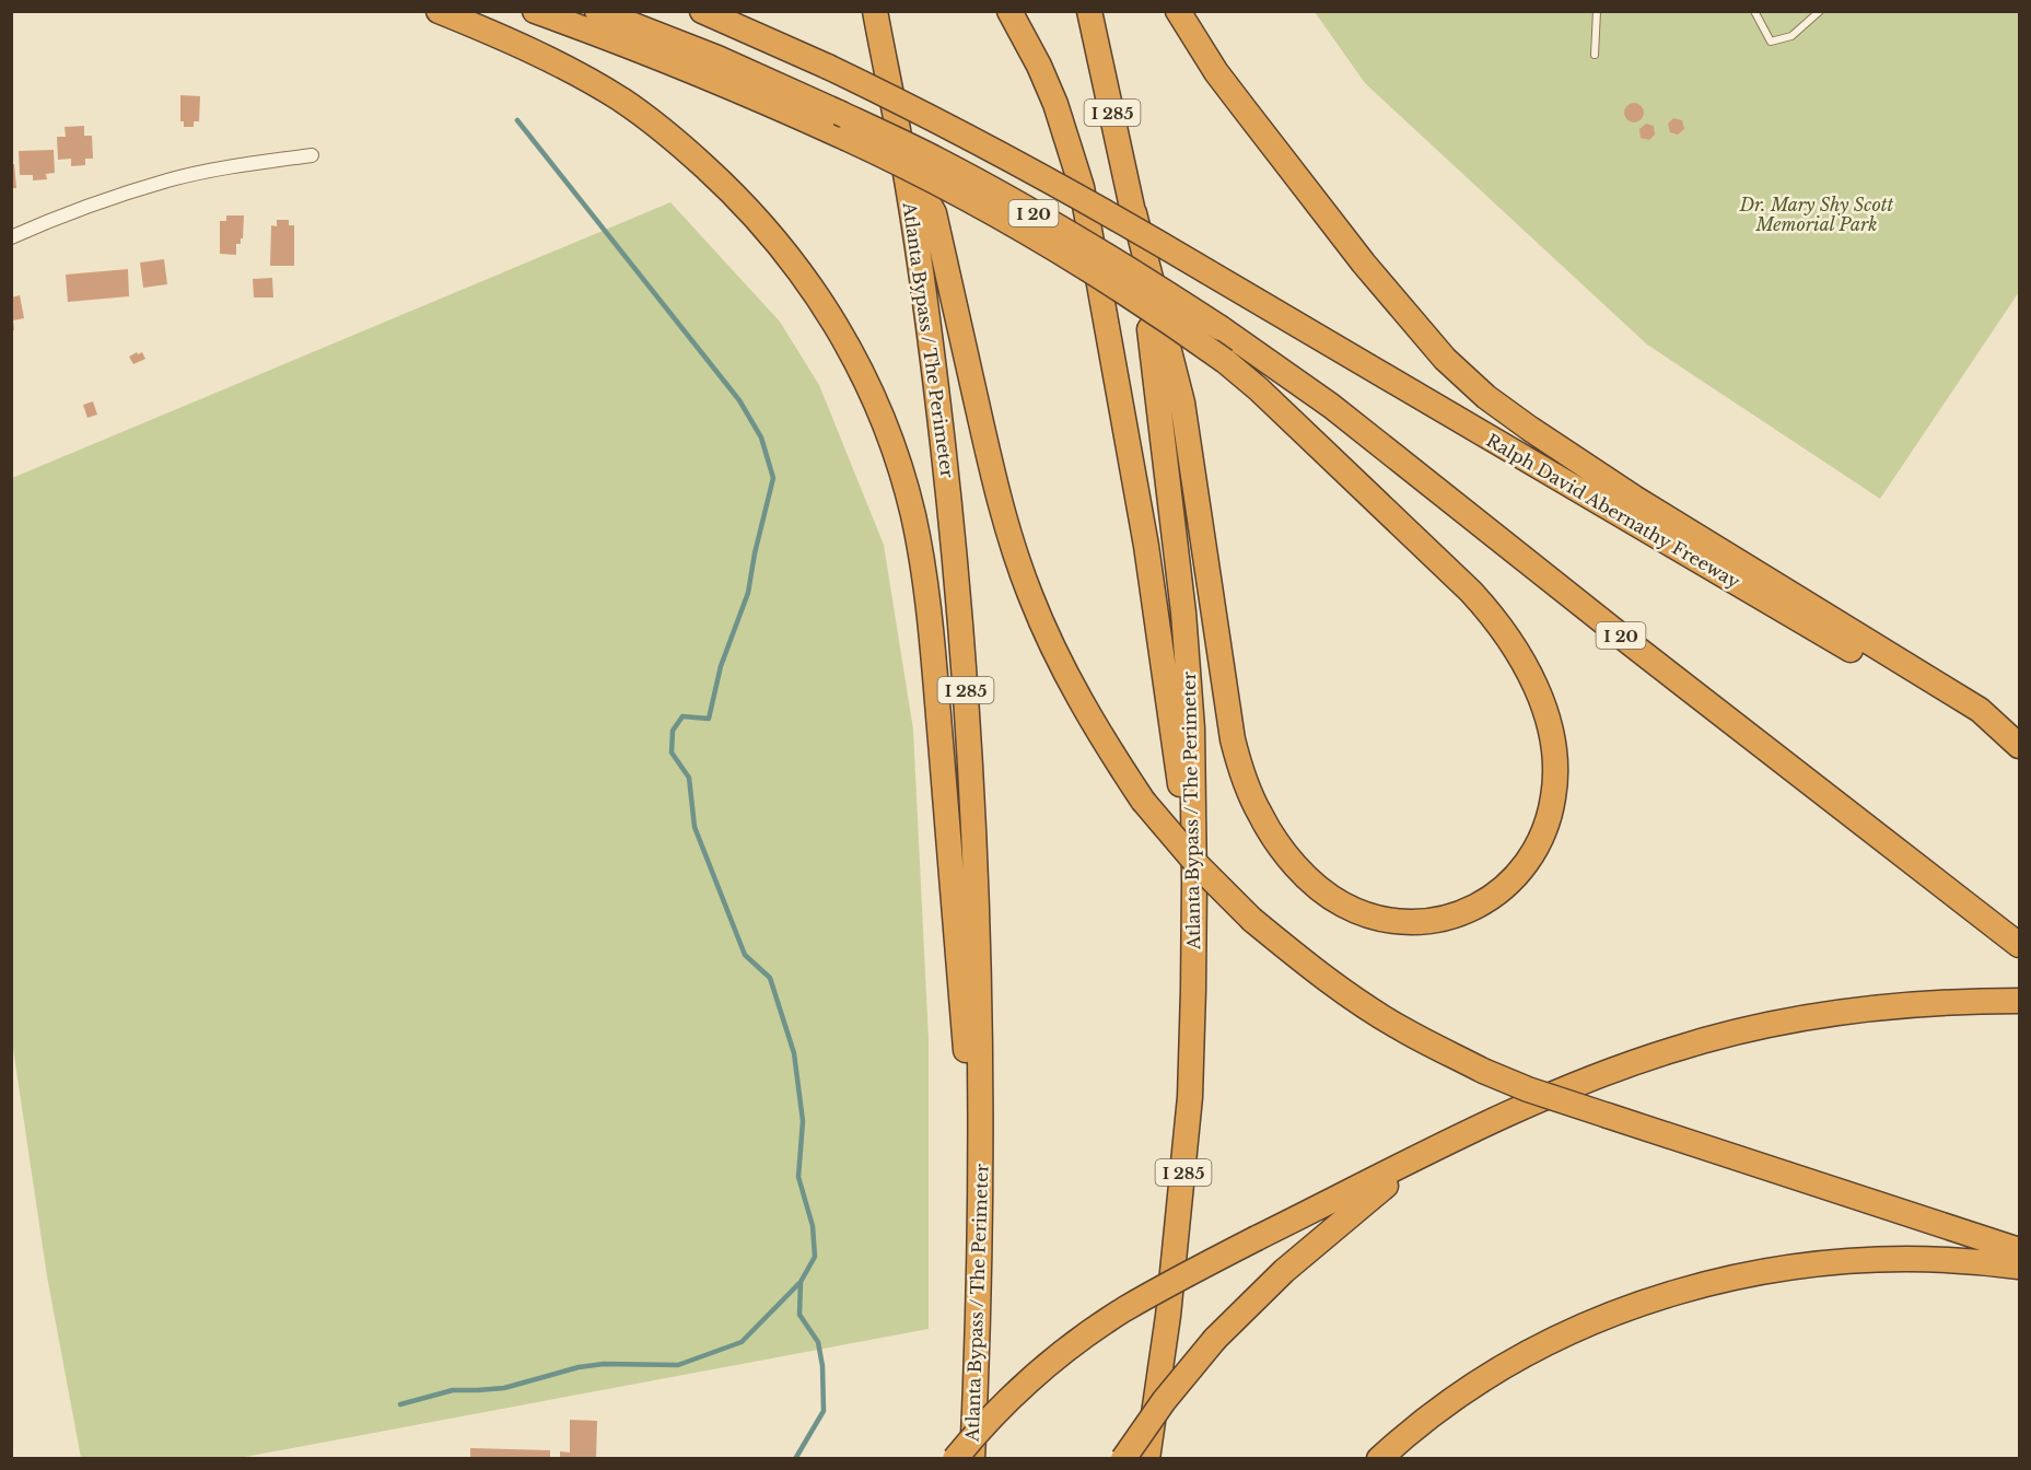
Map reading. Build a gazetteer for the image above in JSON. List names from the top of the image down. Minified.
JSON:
{"streets":{"highway":["I 285","I 20","Atlanta Bypass / The Perimeter","Ralph David Abernathy Freeway"]},"parks":["Dr. Mary Shy Scott Memorial Park"]}
